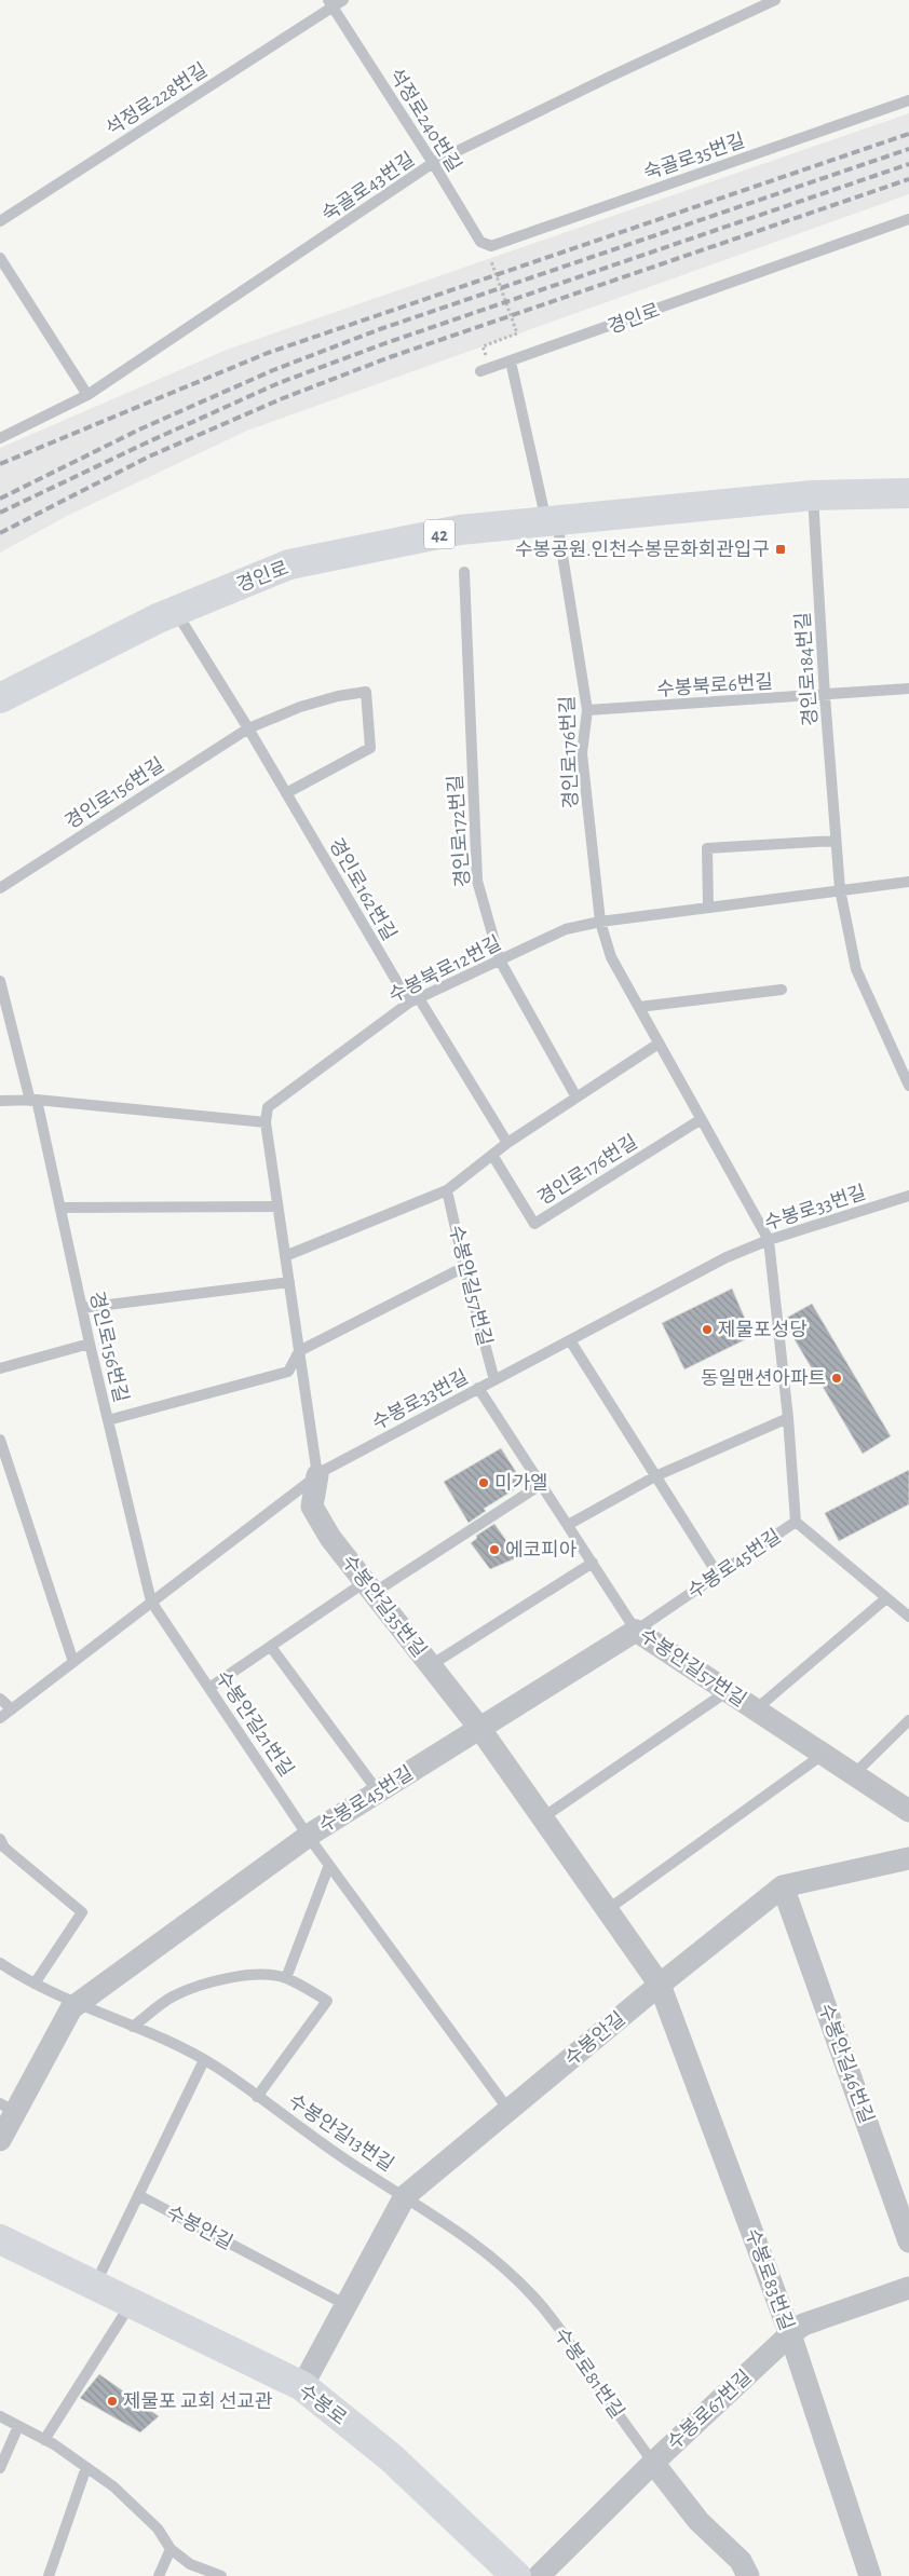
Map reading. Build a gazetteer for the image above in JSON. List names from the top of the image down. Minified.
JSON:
{"streets":{"main road":["경인로","42","수봉로"],"street":["수봉안길57번길","수봉로45번길","수봉안길35번길","수봉안길","수봉안길46번길","수봉로83번길","수봉로81번길","수봉로67번길"],"lane":["석정로228번길","석정로240번길","숙골로35번길","숙골로43번길","경인로184번길","수봉북로6번길","경인로176번길","경인로156번길","경인로172번길","경인로162번길","수봉북로12번길","수봉로33번길","수봉안길21번길","수봉안길13번길"]},"crossings":[["석정로228번길","석정로240번길"],["석정로240번길","숙골로35번길"],["석정로240번길","숙골로43번길"],["경인로","경인로184번길"],["경인로","경인로176번길"],["경인로","경인로162번길"],["경인로184번길","수봉북로6번길"],["경인로184번길","수봉북로12번길"],["수봉북로6번길","경인로176번길"],["경인로176번길","수봉북로12번길"],["경인로176번길","수봉로33번길"],["경인로156번길","경인로162번길"],["경인로156번길","수봉로33번길"],["경인로156번길","수봉안길21번길"],["경인로172번길","수봉북로12번길"],["경인로162번길","수봉북로12번길"],["수봉북로12번길","수봉안길35번길"],["수봉로33번길","수봉안길57번길"],["수봉로33번길","수봉안길35번길"],["수봉로33번길","수봉안길21번길"],["수봉안길57번길","수봉로45번길"],["수봉로45번길","수봉안길35번길"],["수봉로45번길","수봉안길21번길"],["수봉로45번길","수봉안길13번길"],["수봉안길35번길","수봉안길"],["수봉안길35번길","수봉로83번길"],["수봉안길21번길","수봉안길"],["수봉안길","수봉안길46번길"],["수봉안길","수봉안길13번길"],["수봉안길","수봉로83번길"],["수봉안길","수봉로81번길"],["수봉안길","수봉로"],["수봉안길13번길","수봉로81번길"],["수봉로83번길","수봉로67번길"],["수봉로81번길","수봉로67번길"]],"places":{"transit":["수봉공원.인천수봉문화회관입구"],"other":["제물포성당","동일맨션아파트","미가엘","에코피아","제물포 교회 선교관"]}}
